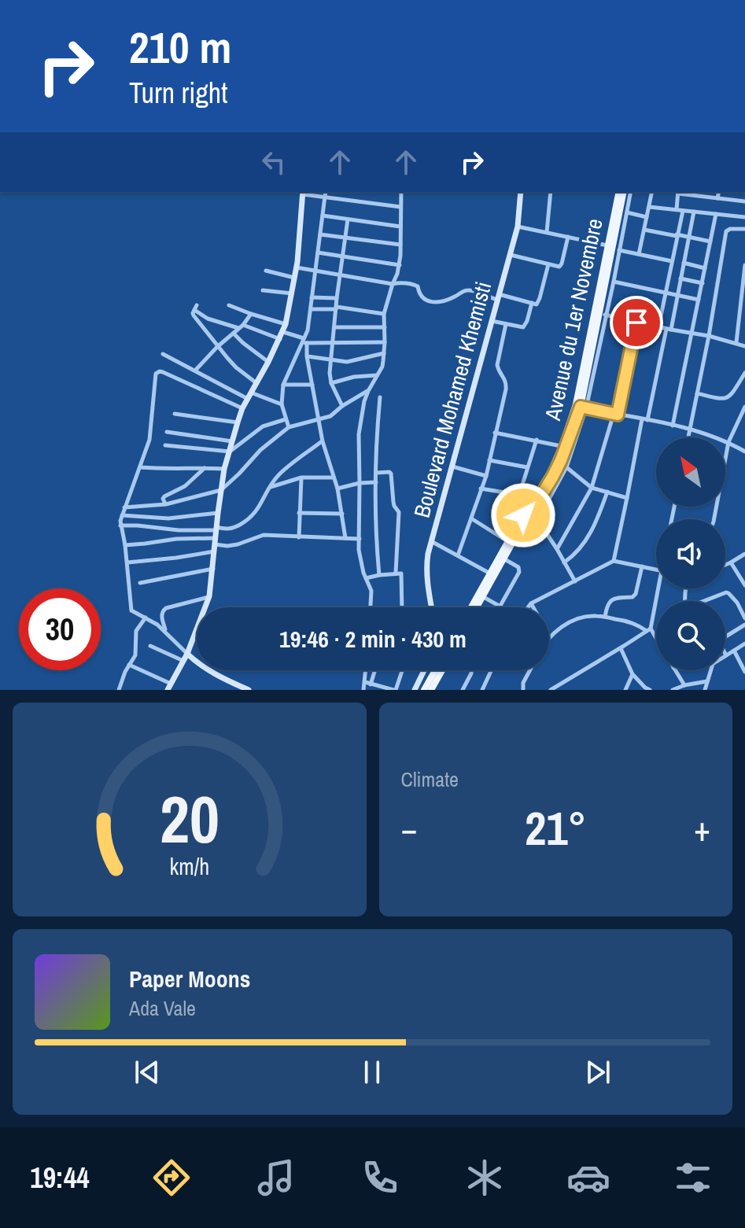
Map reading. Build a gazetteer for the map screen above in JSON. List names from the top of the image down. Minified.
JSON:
{"streets":{"main road":["Avenue du 1er Novembre","Boulevard Mohamed Khemisti"]},"north":"top left","page":{"turn":["210 m","Turn right"],"limit":"30","trip":"19:46 · 2 min · 430 m","tile":"Climate","heat":["−","21°","+"],"song":["Paper Moons","Ada Vale"],"tabs":"19:44","gauge":["20","km/h"]}}
